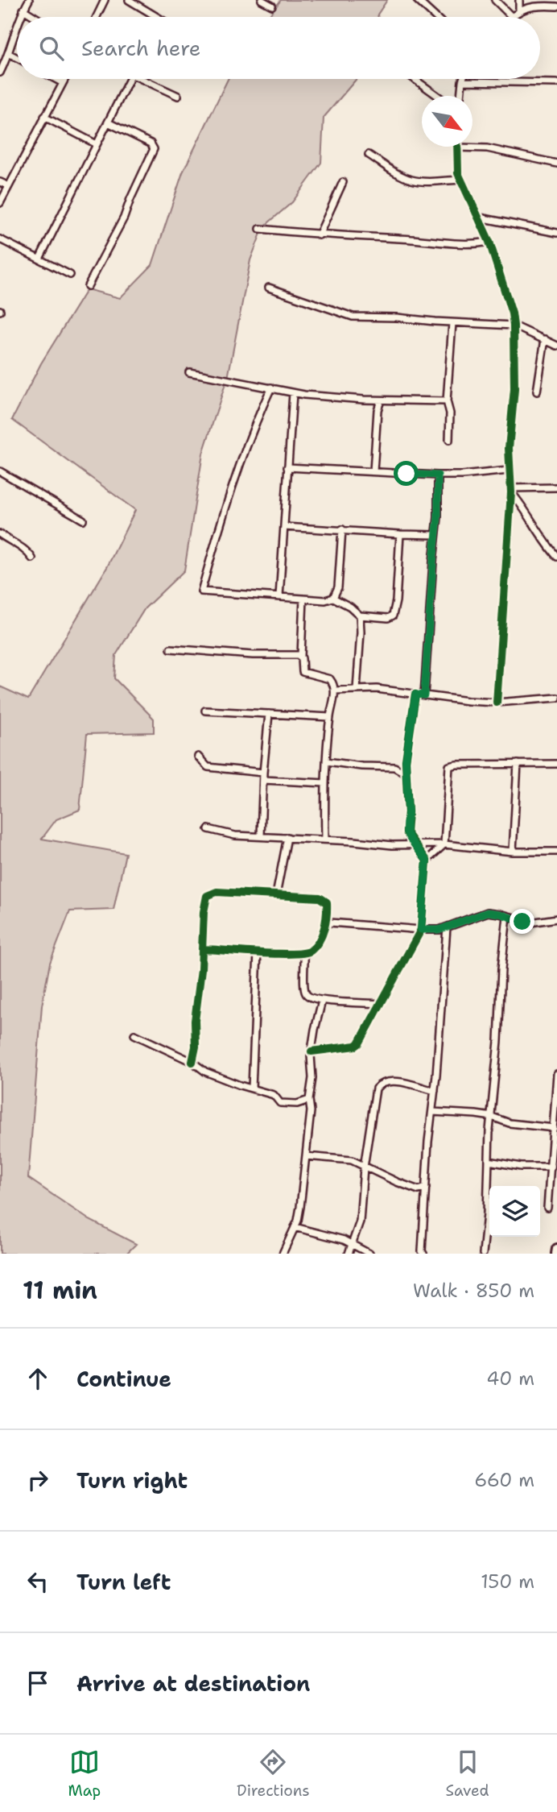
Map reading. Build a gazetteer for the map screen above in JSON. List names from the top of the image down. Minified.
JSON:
{"north":"bottom right","page":{"search":"Search here","heading":["11 min","Walk · 850 m"],"list":[["Continue","40 m"],["Turn right","660 m"],["Turn left","150 m"],"Arrive at destination"],"nav":["Map","Directions","Saved"]}}
